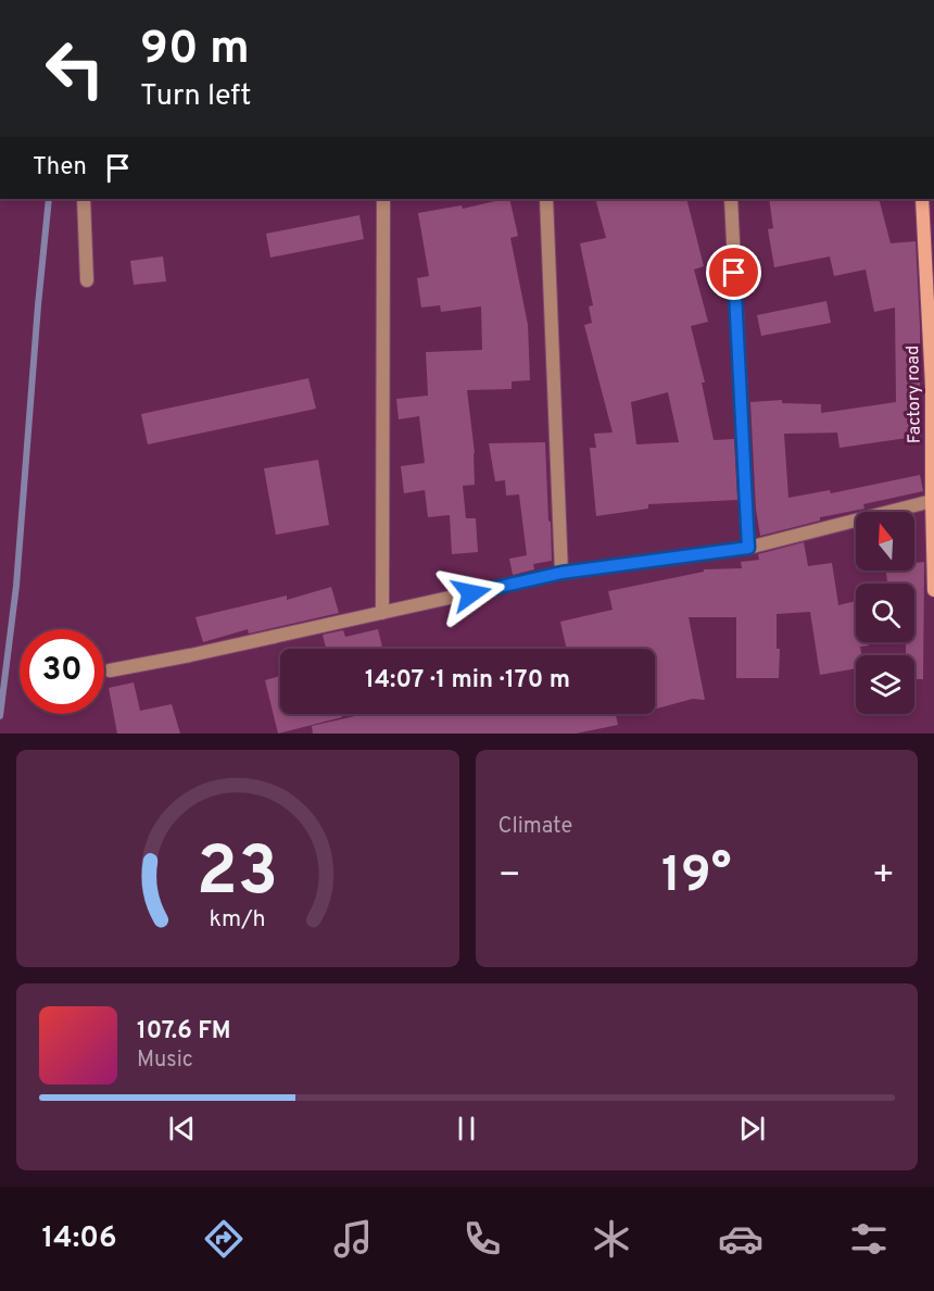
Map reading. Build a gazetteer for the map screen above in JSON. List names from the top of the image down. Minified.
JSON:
{"streets":{"street":["Factory road"]},"north":"top","page":{"turn":["90 m","Turn left"],"then":"Then","limit":"30","trip":"14:07 · 1 min · 170 m","tile":"Climate","heat":["−","19°","+"],"song":["107.6 FM","Music"],"tabs":"14:06","gauge":["23","km/h"]}}
